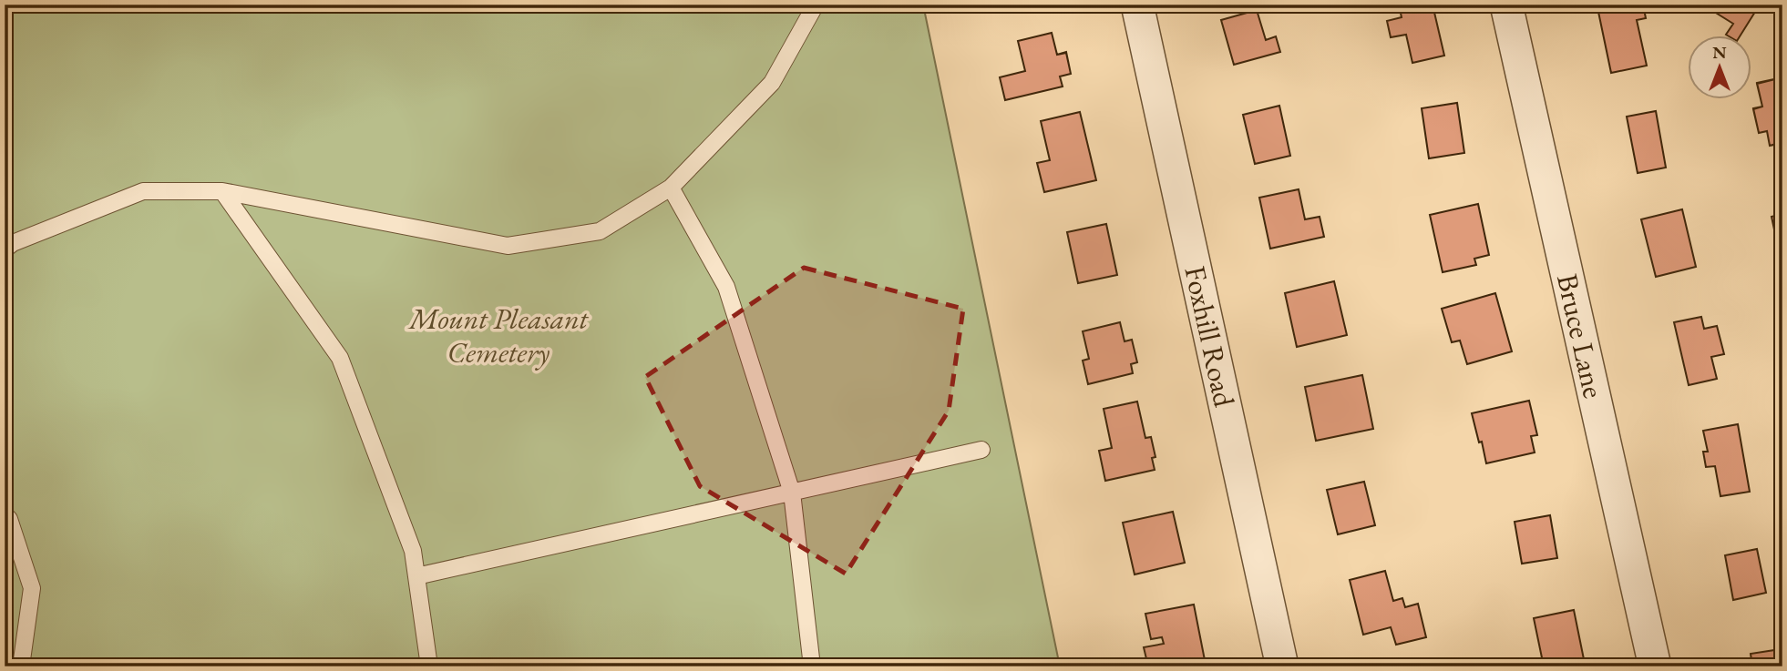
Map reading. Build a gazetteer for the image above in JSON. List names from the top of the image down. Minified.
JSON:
{"streets":{"street":["Foxhill Road","Bruce Lane"]},"parks":["Mount Pleasant Cemetery"],"north":"top"}
